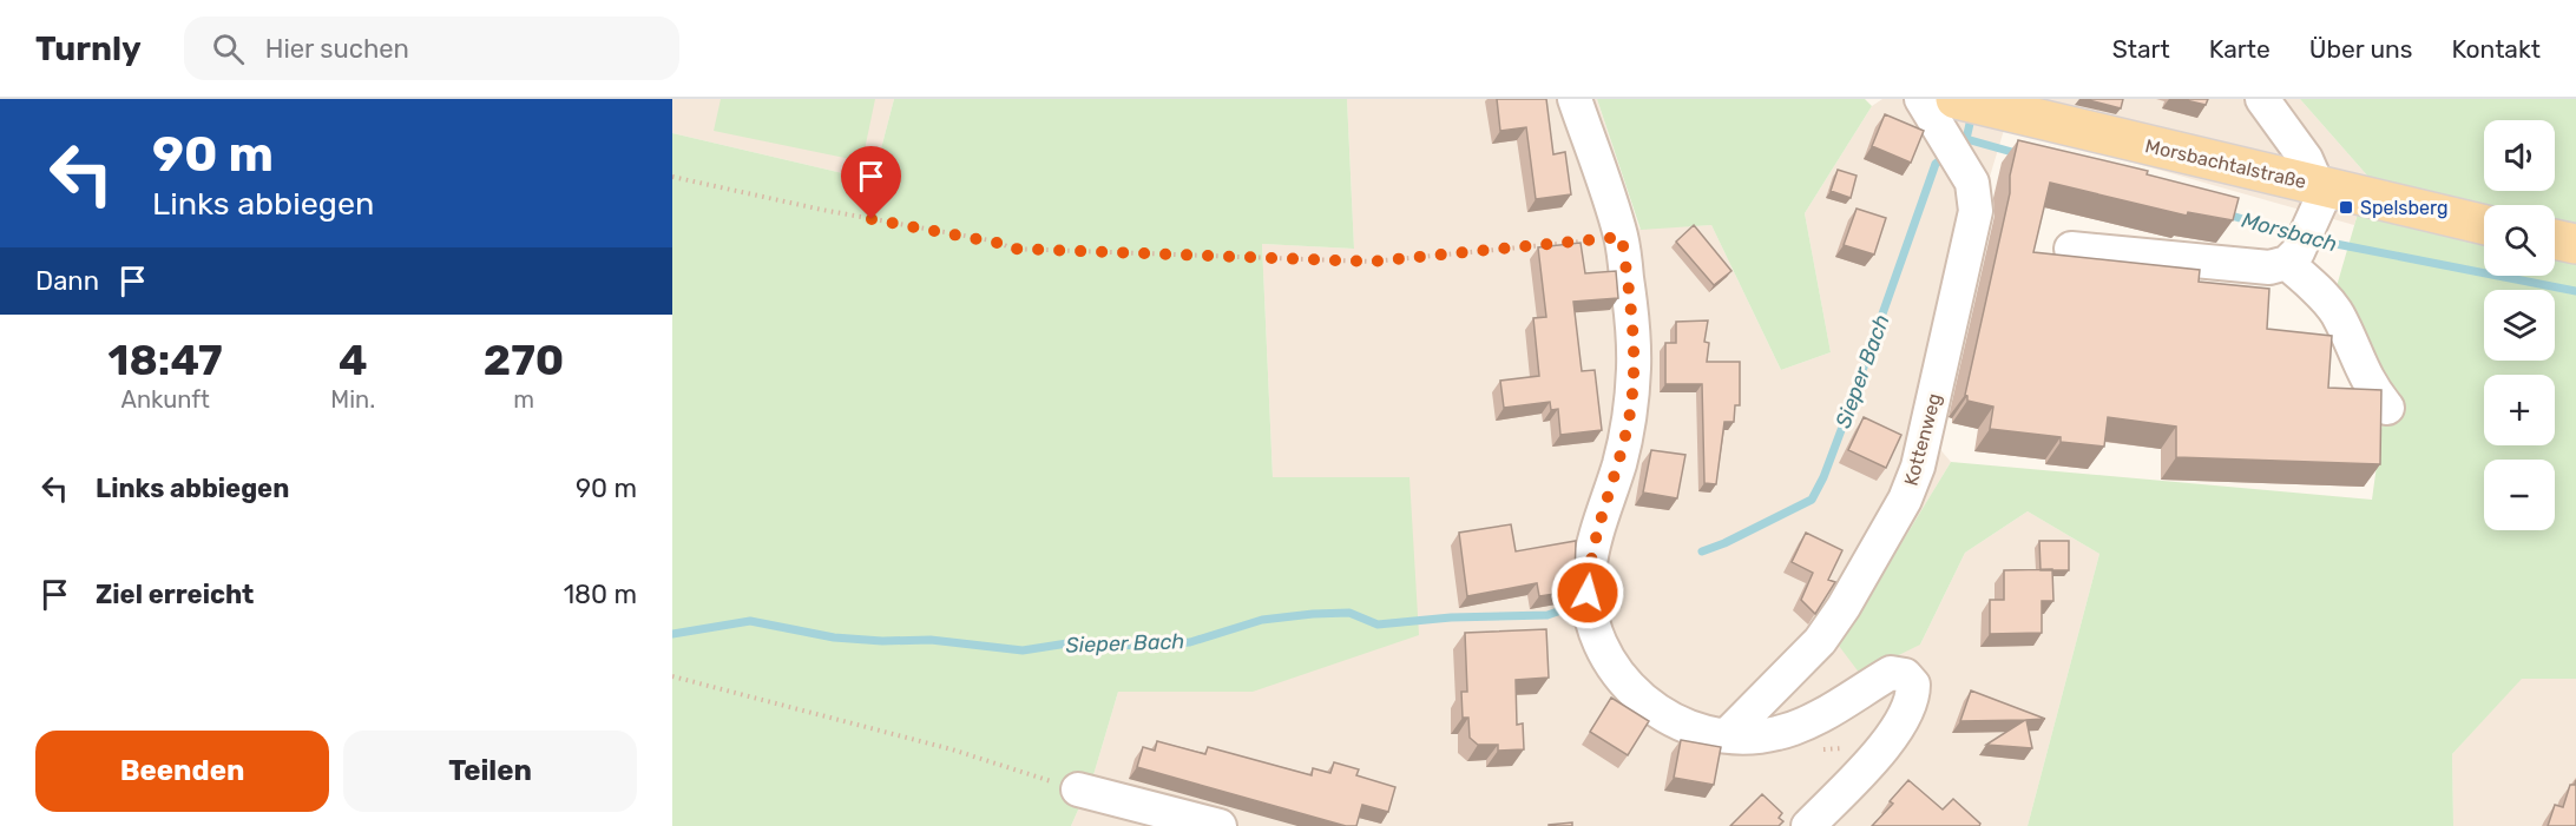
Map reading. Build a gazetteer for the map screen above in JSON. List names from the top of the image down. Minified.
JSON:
{"streets":{"main road":["Morsbachtalstraße"],"street":["Kottenweg"]},"water":["Morsbach","Sieper Bach"],"places":{"transit":["Spelsberg"]},"page":{"header":"Turnly","search":"Hier suchen","nav":["Start","Karte","Über uns","Kontakt"],"turn":["90 m","Links abbiegen"],"map_buttons":["+","−"],"then":"Dann","eta":["18:47","Ankunft","4","Min.","270","m"],"list":[{"name":"Links abbiegen","value":"90 m"},{"name":"Ziel erreicht","value":"180 m"}],"buttons":["Beenden","Teilen"]}}
